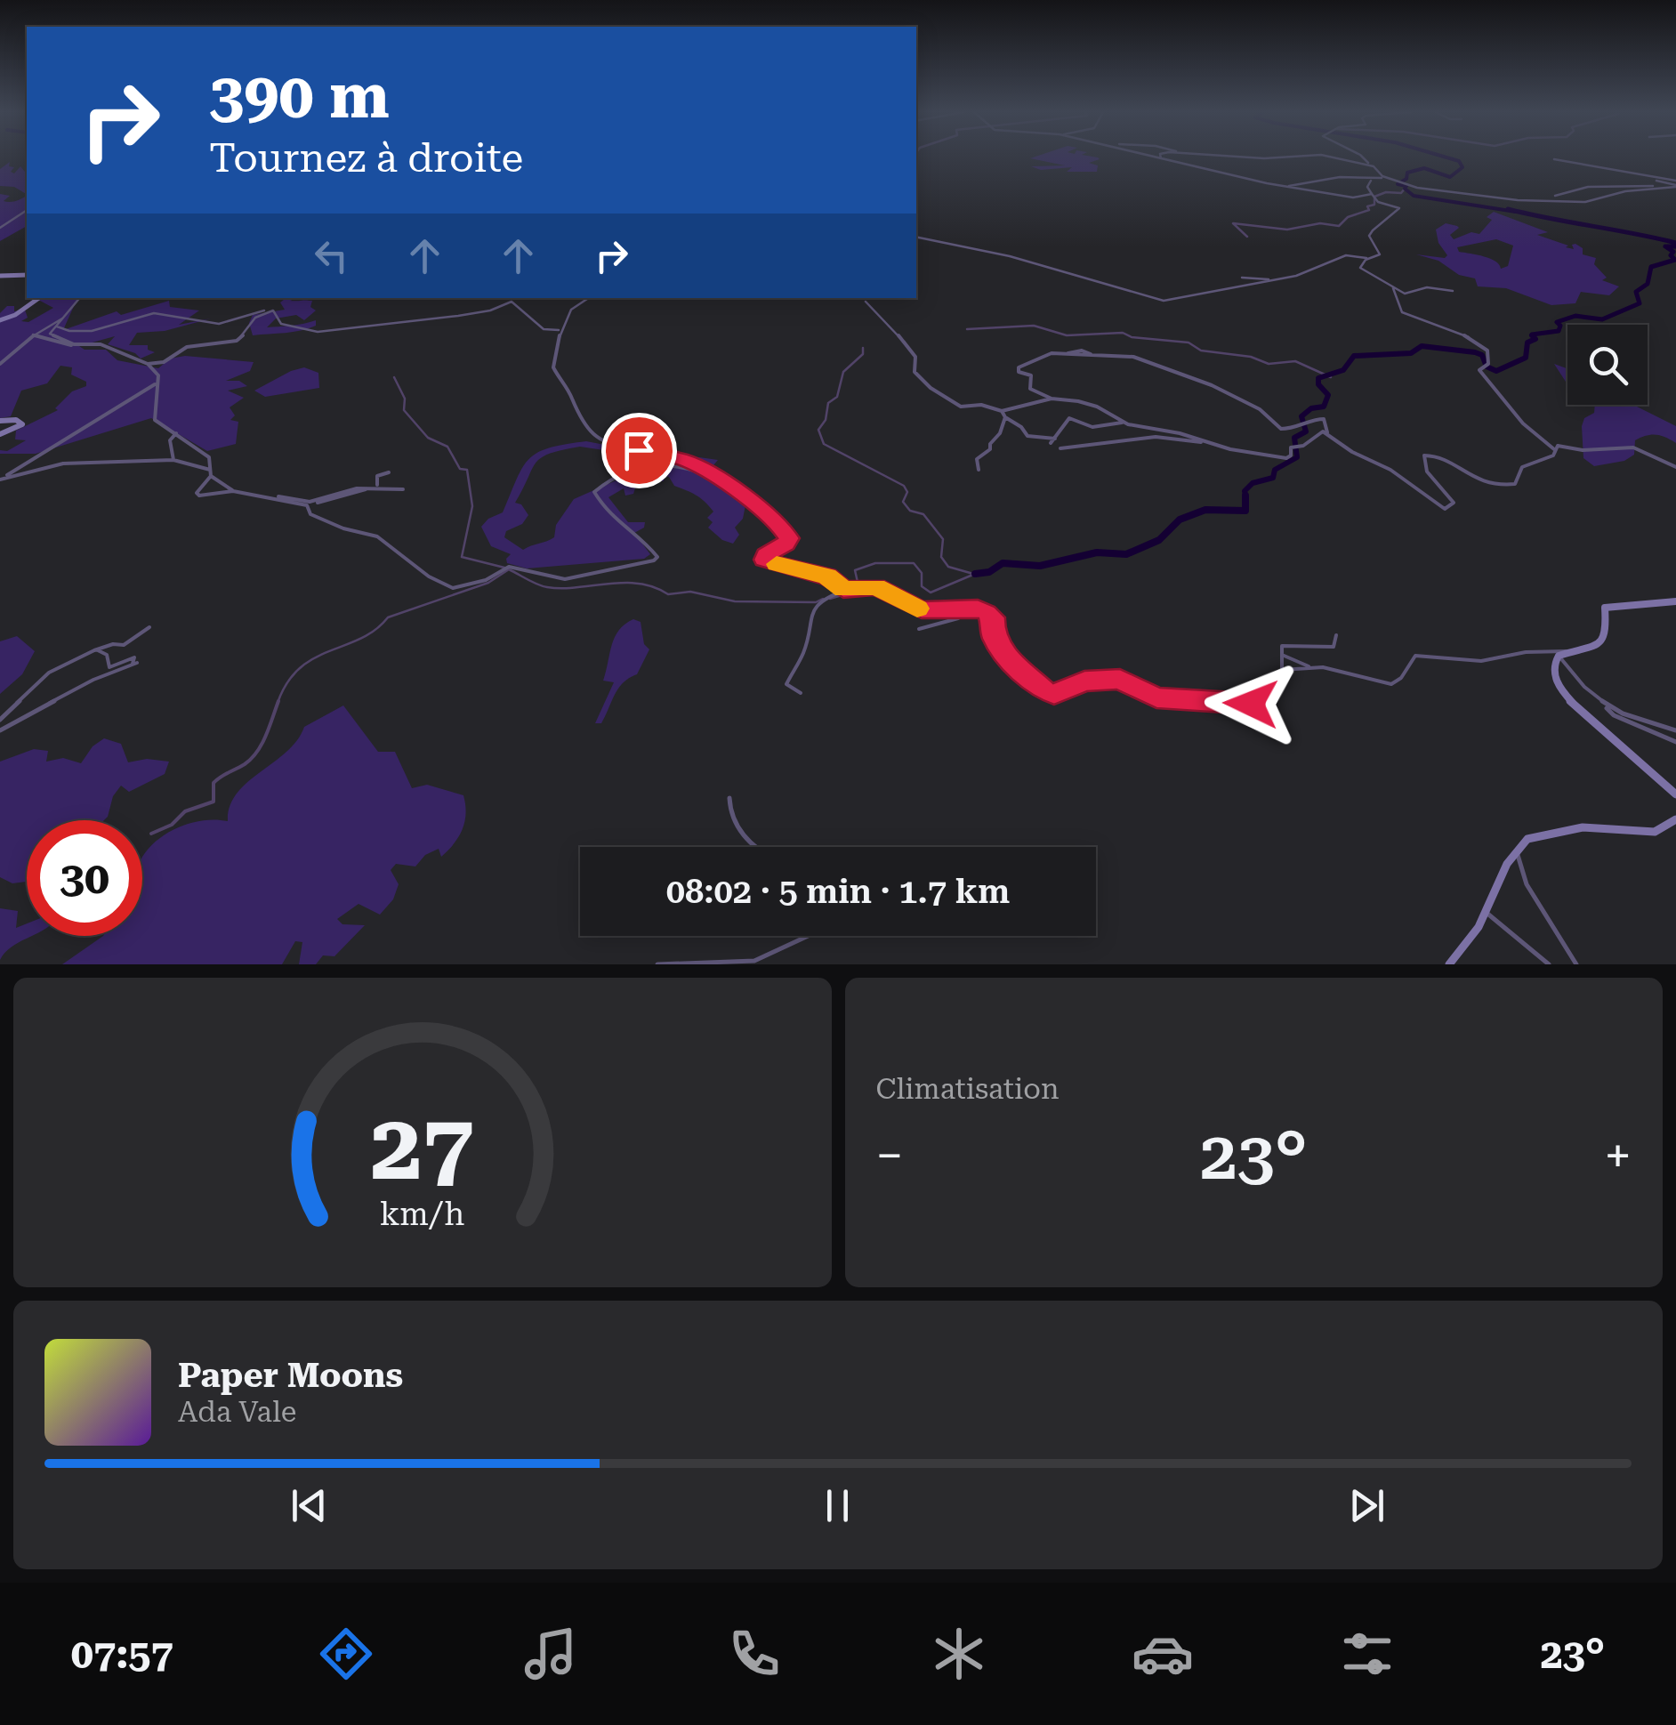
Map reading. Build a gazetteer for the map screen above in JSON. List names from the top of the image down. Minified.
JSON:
{"page":{"turn":["390 m","Tournez à droite"],"limit":"30","trip":"08:02 · 5 min · 1.7 km","tile":"Climatisation","heat":["−","23°","+"],"song":["Paper Moons","Ada Vale"],"tabs":["07:57","23°"],"gauge":["27","km/h"]}}
